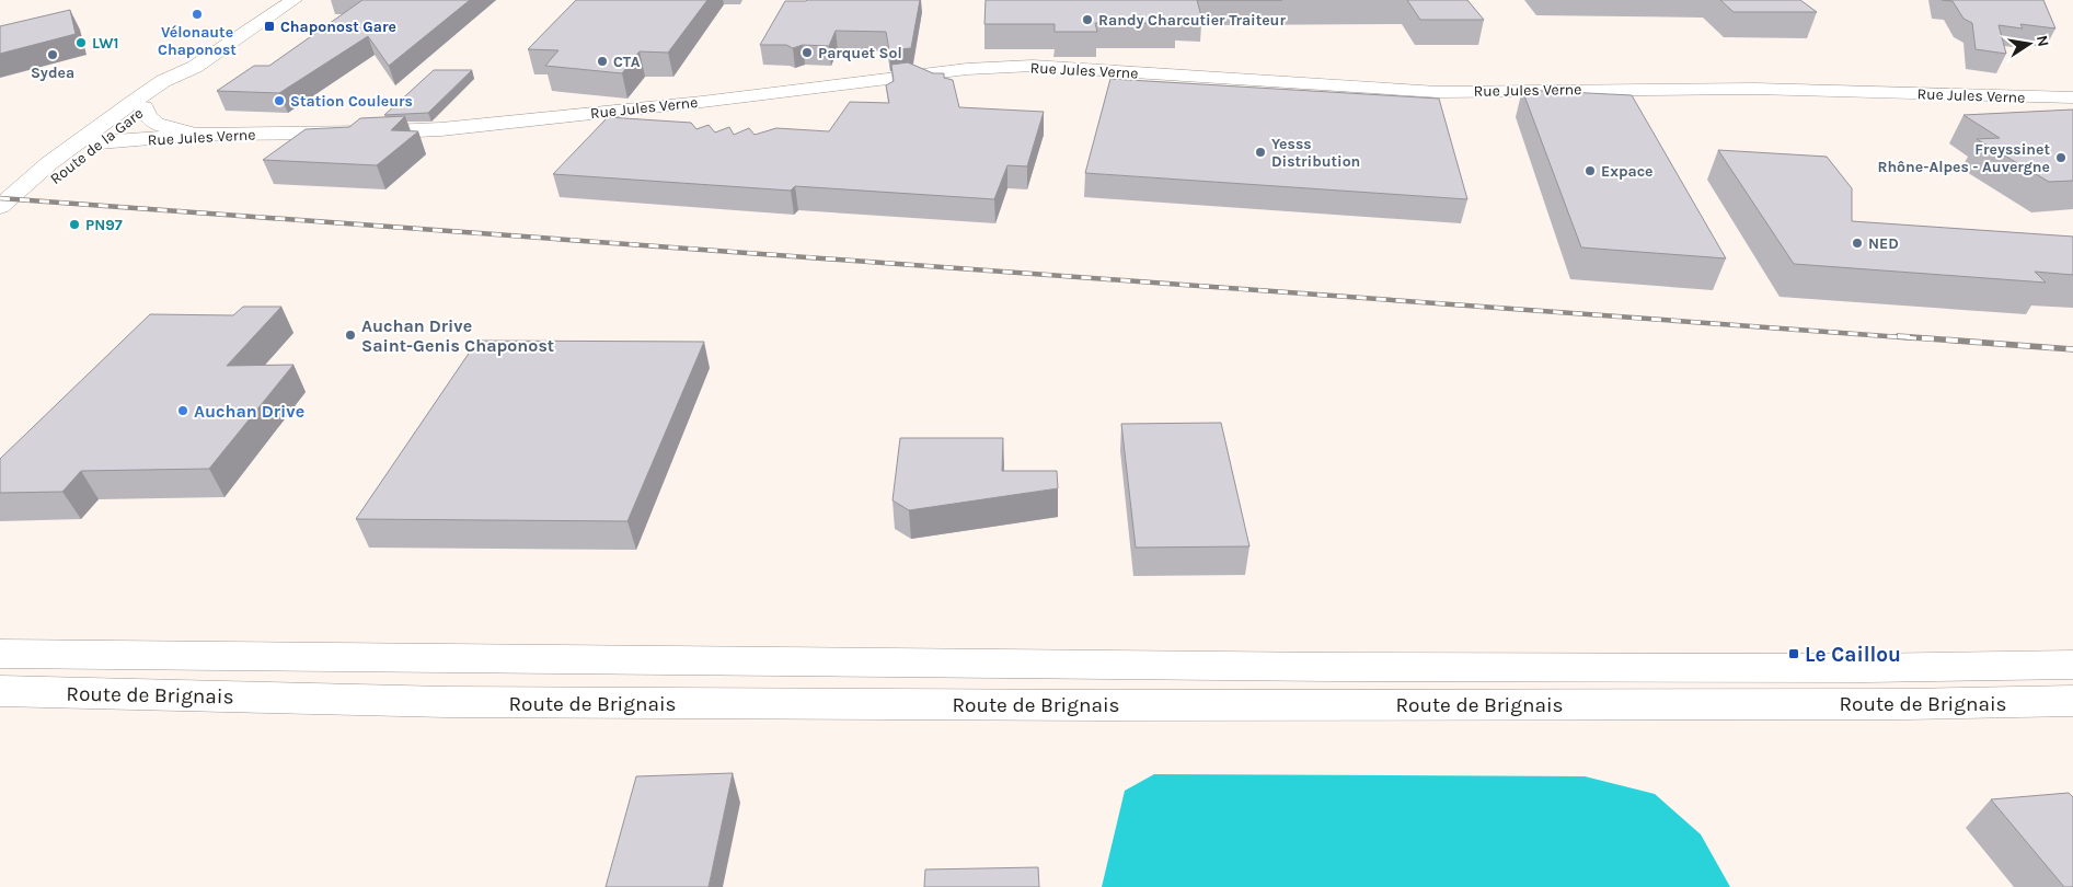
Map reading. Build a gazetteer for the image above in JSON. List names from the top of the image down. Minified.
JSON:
{"streets":{"main road":["Rue Jules Verne","Route de la Gare","Route de Brignais"]},"crossings":[["Rue Jules Verne","Route de la Gare"]],"places":{"other":["Vélonaute Chaponost","Randy Charcutier Traiteur","LW1","Parquet Sol","Sydea","CTA","Station Couleurs","Yesss Distribution","Freyssinet Rhône-Alpes - Auvergne","Expace","PN97","NED","Auchan Drive Saint-Genis Chaponost","Auchan Drive"],"transit":["Chaponost Gare","Le Caillou"]},"north":"right"}
